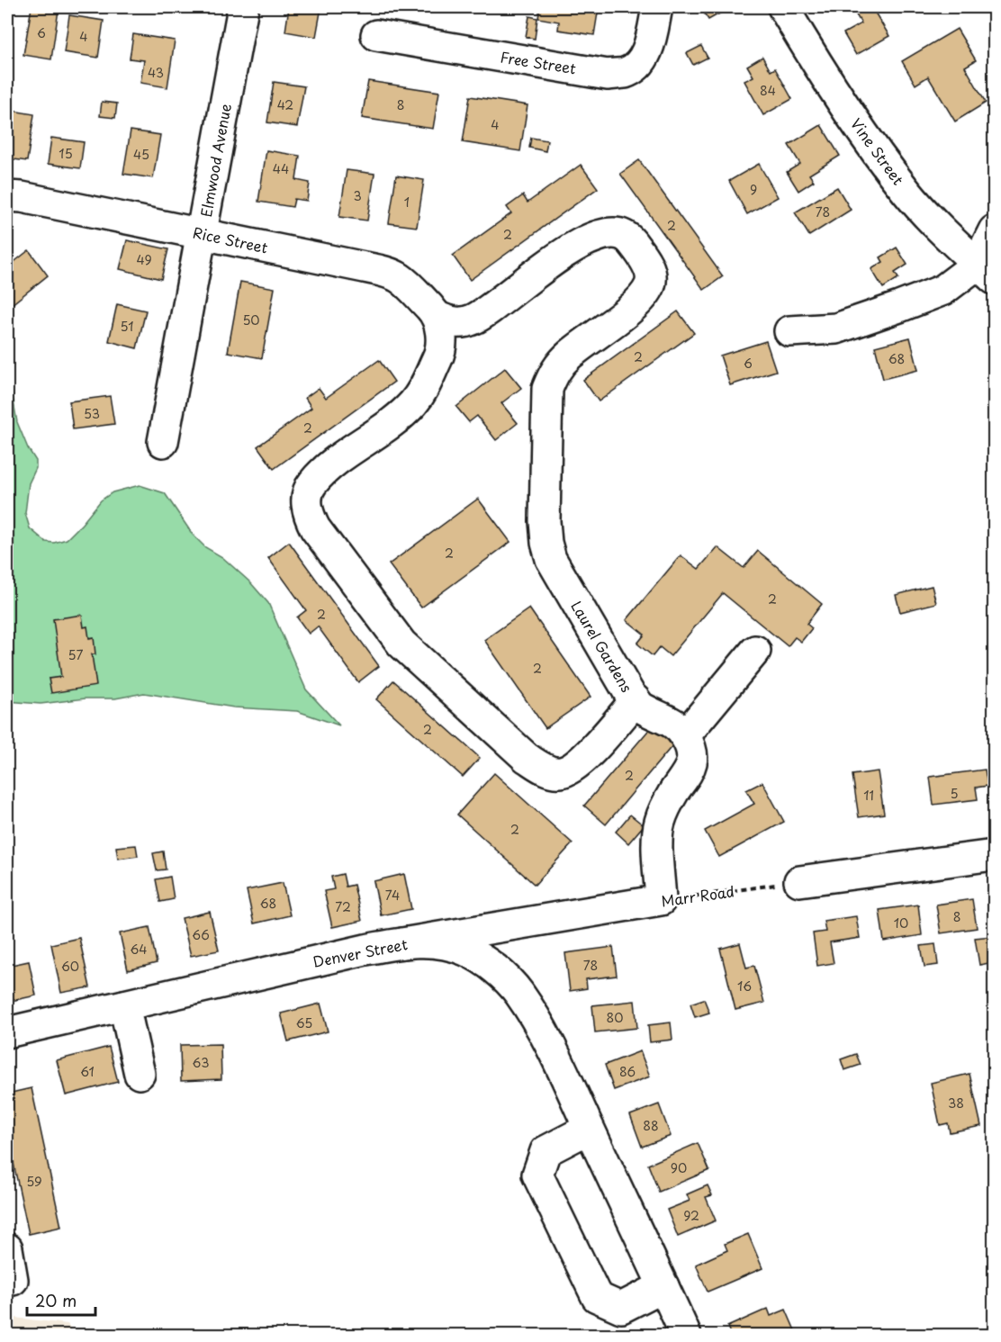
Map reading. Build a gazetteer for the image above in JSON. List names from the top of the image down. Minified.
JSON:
{"streets":{"street":["Free Street","Vine Street","Elmwood Avenue","Rice Street","Laurel Gardens","Marr Road","Denver Street"]},"crossings":[["Elmwood Avenue","Rice Street"],["Rice Street","Laurel Gardens"],["Marr Road","Denver Street"]],"house_numbers":["6","4","43","84","42","8","4","15","45","44","9","3","1","78","2","2","49","50","51","2","68","6","53","2","2","2","2","57","2","2","2","5","11","2","74","68","72","8","10","66","64","78","60","16","80","65","63","61","86","38","88","90","59","92"],"scale_bar":"20 m"}
